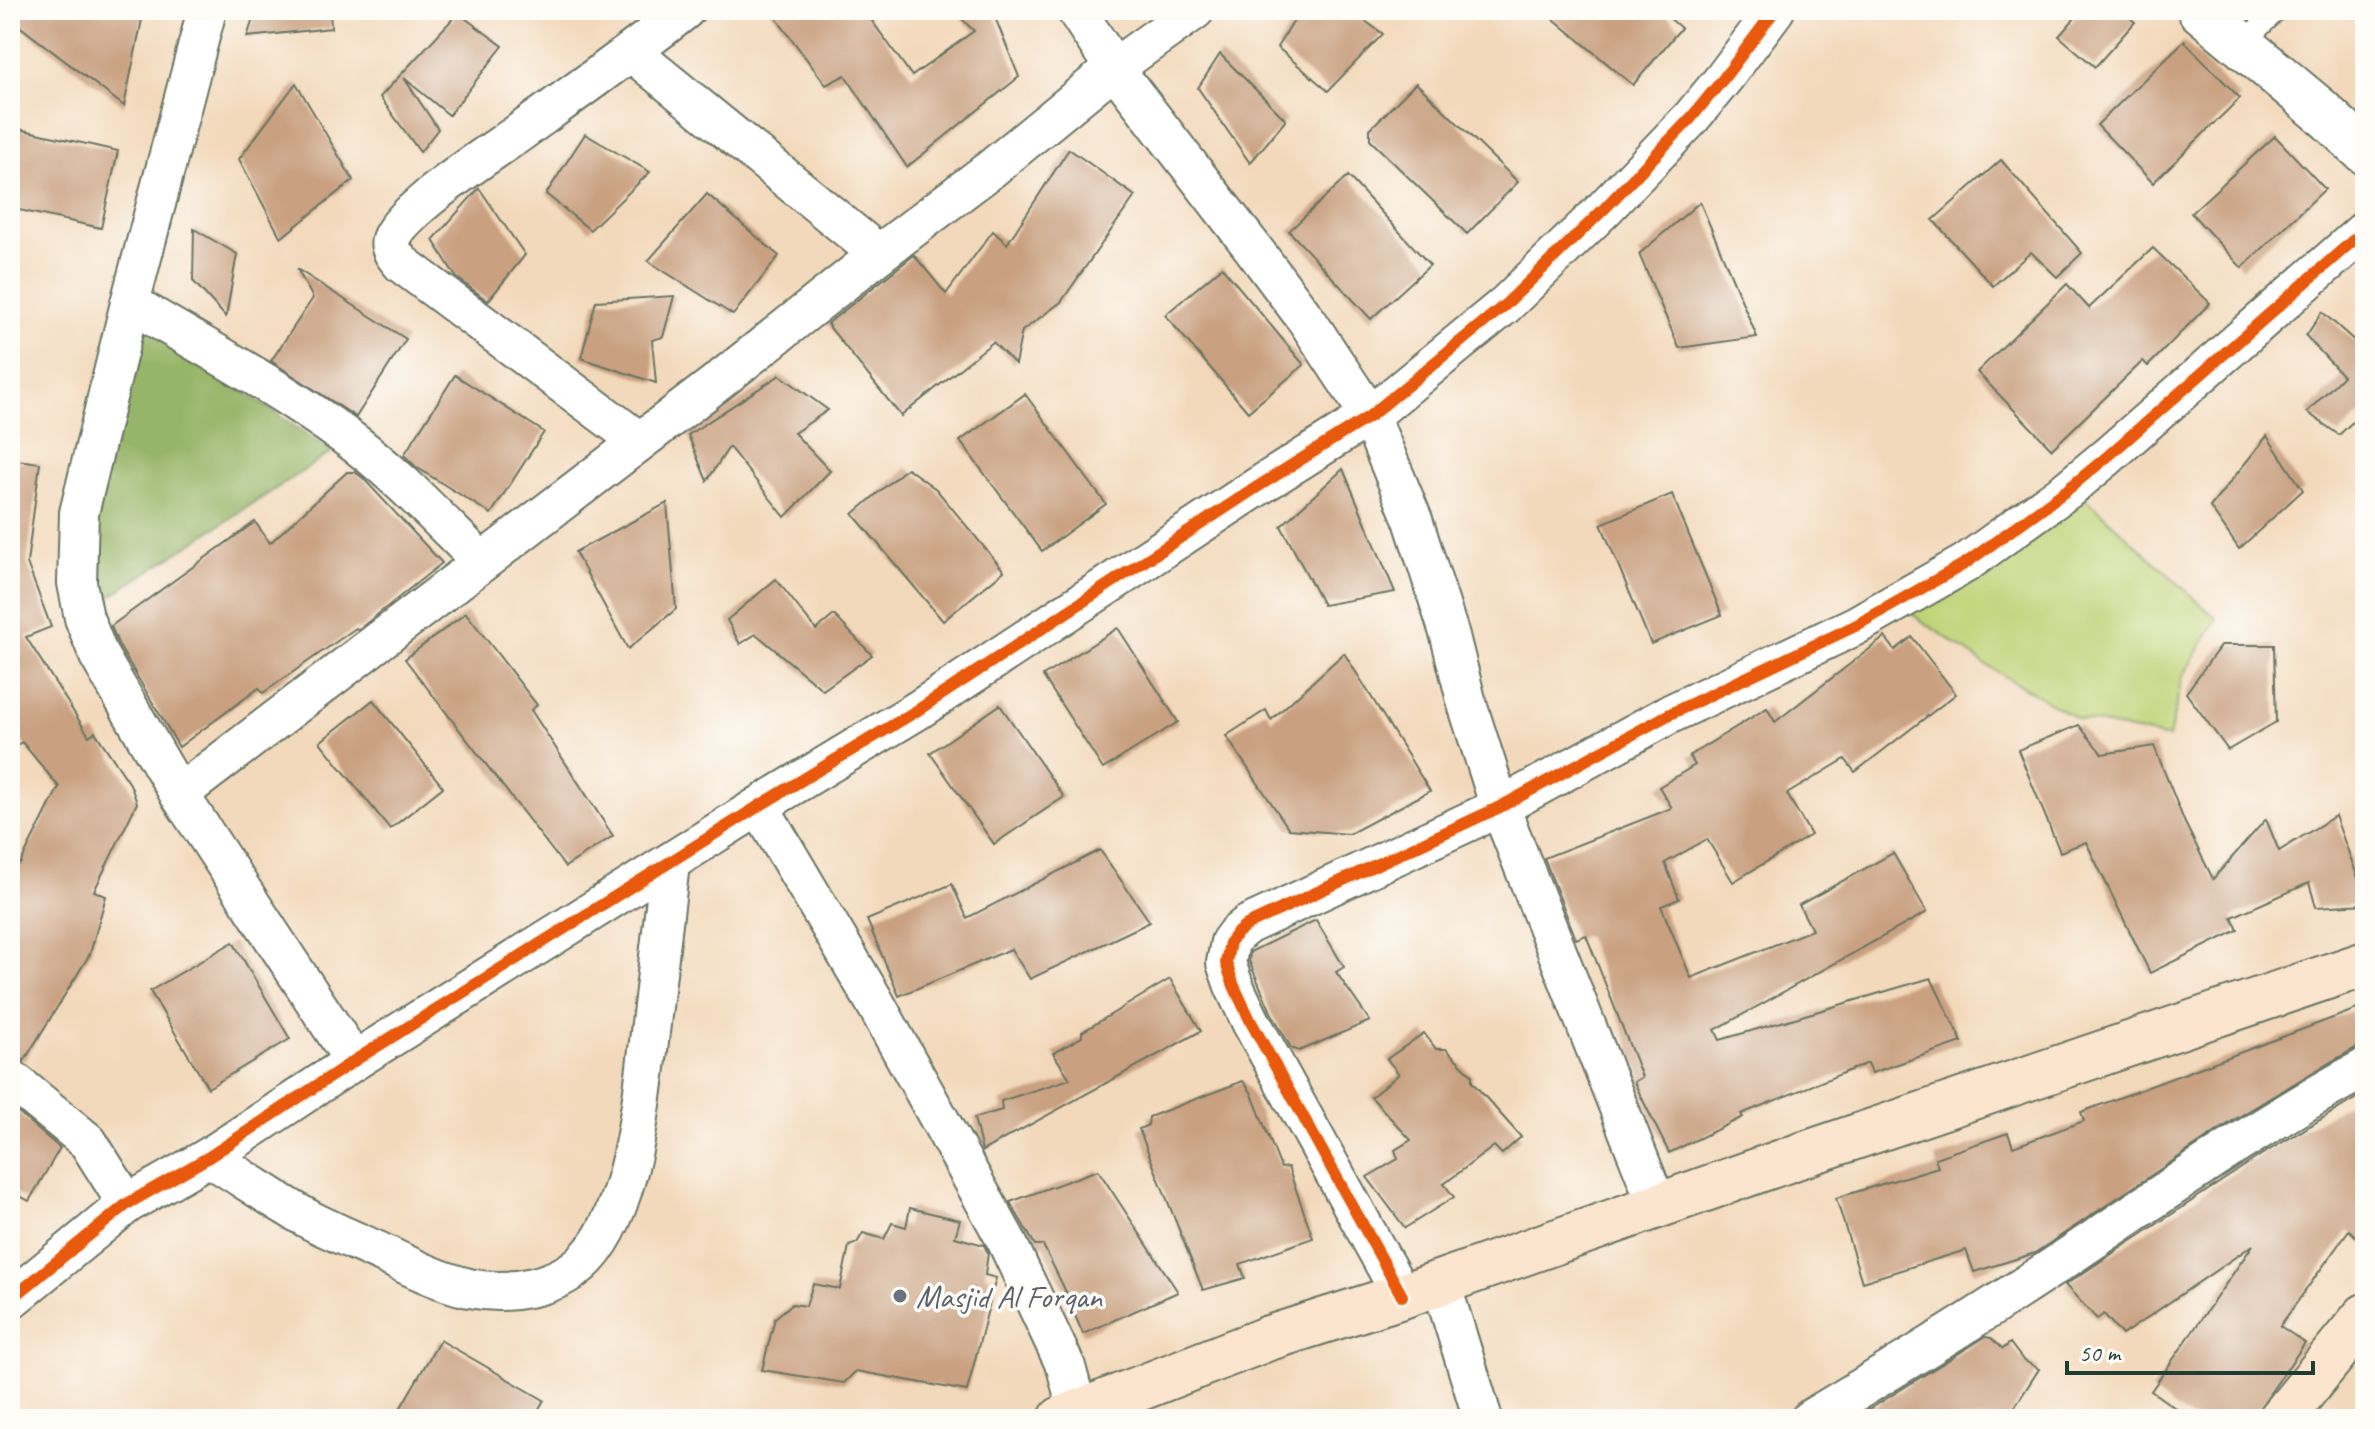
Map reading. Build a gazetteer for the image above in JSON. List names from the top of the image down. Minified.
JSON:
{"places":["Masjid Al Forqan"],"scale_bar":"50 m"}
